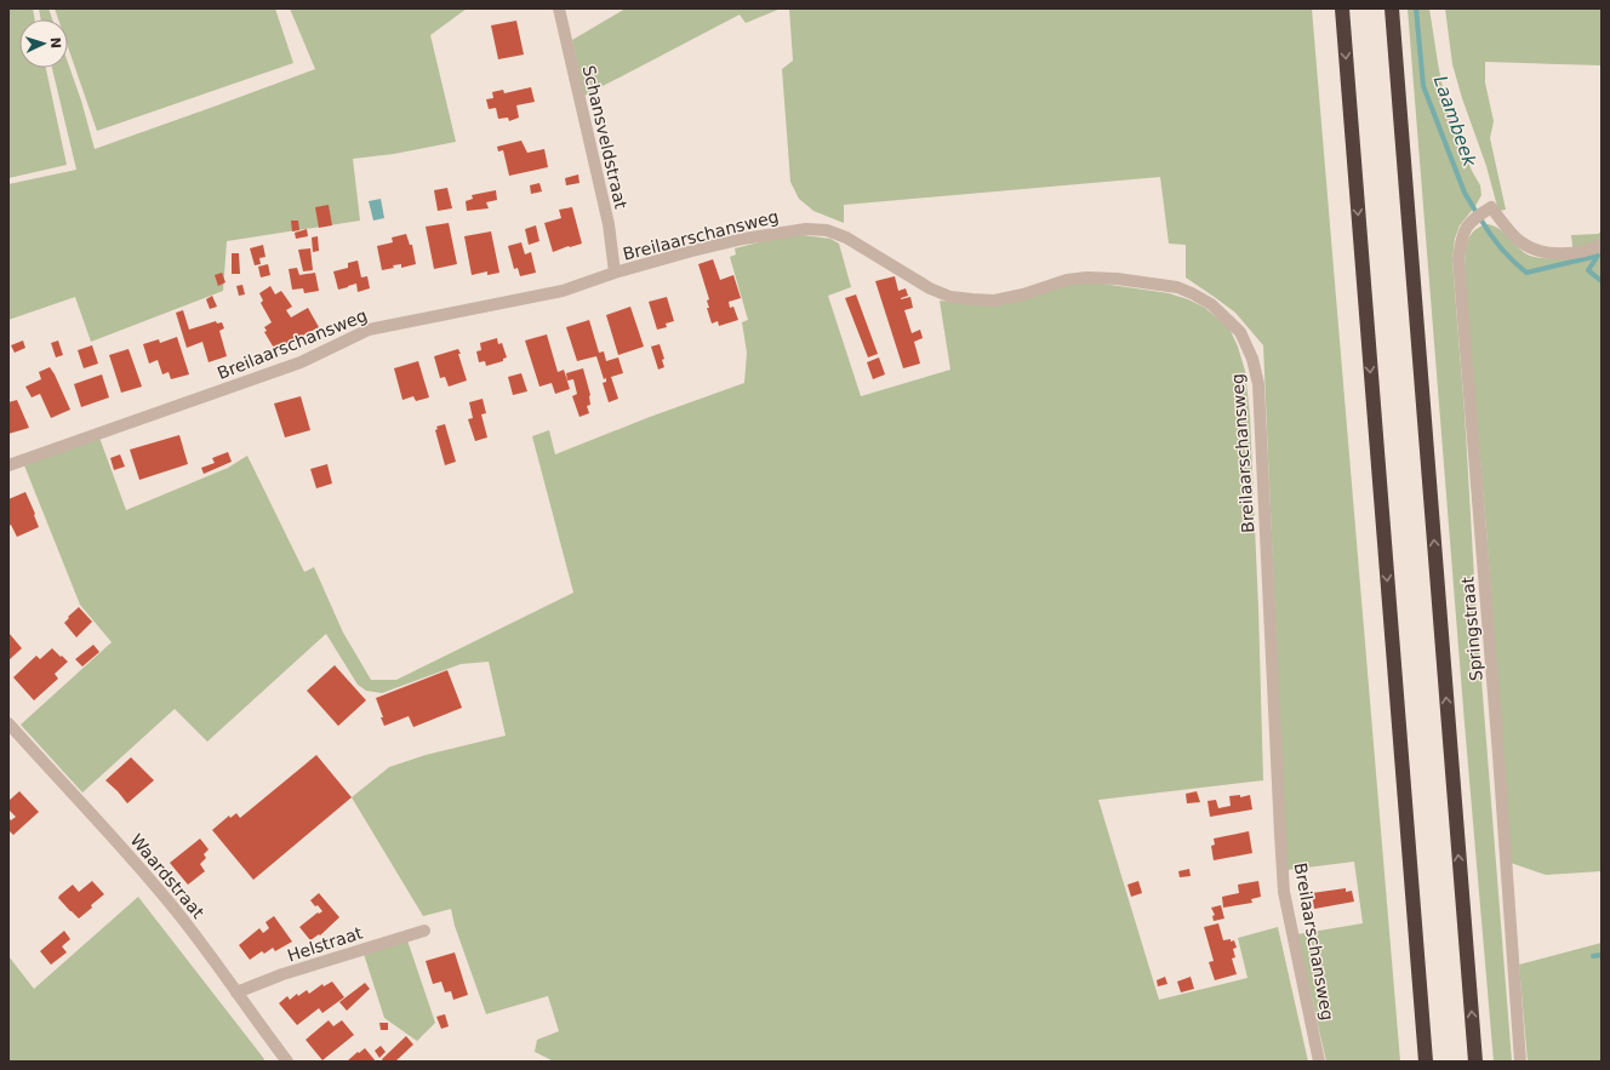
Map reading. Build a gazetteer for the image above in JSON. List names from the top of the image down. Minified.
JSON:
{"streets":{"street":["Schansveldstraat","Breilaarschansweg","Springstraat","Waardstraat","Helstraat"]},"crossings":[["Schansveldstraat","Breilaarschansweg"],["Waardstraat","Helstraat"]],"water":["Laambeek"],"north":"right"}
